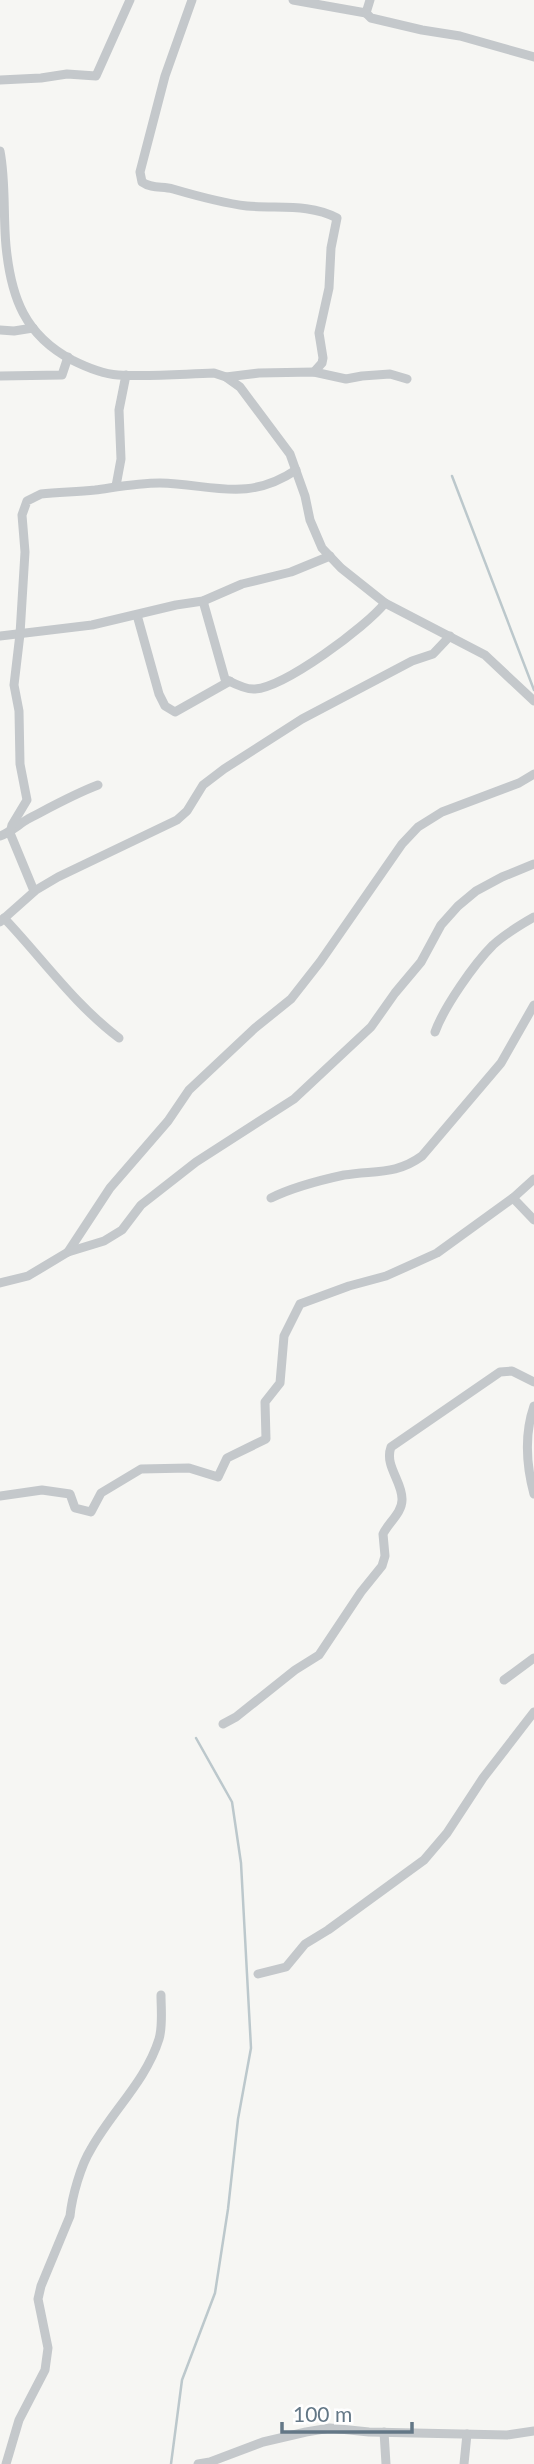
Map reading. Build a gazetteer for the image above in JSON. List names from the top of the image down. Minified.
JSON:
{"scale_bar":"100 m"}
